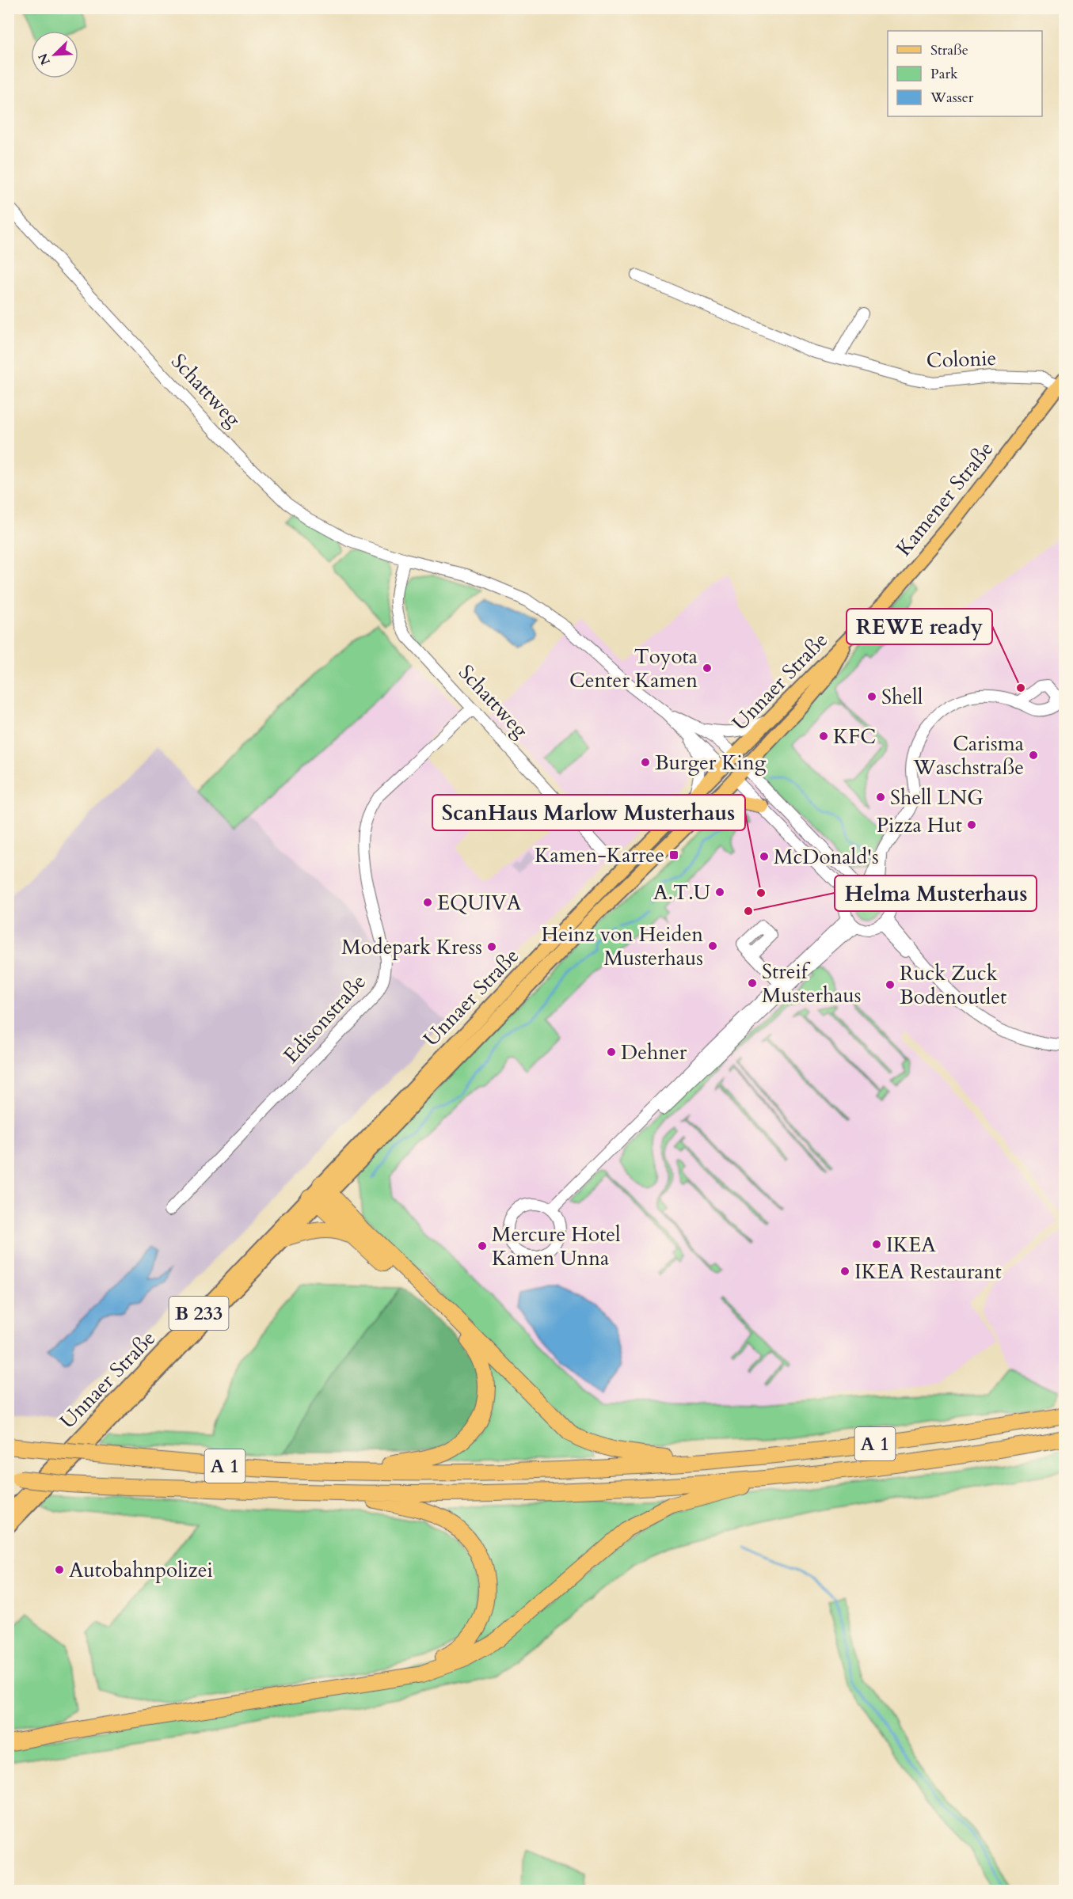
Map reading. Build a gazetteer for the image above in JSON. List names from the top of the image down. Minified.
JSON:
{"streets":{"highway":["A 1"],"main road":["Schattweg","Kamener Straße","Unnaer Straße","B 233"],"street":["Colonie","Edisonstraße"]},"crossings":[["Colonie","Kamener Straße"],["Schattweg","Unnaer Straße"],["Schattweg","Edisonstraße"],["Kamener Straße","Unnaer Straße"]],"places":{"other":["Toyota Center Kamen","REWE ready","Shell","KFC","Carisma Waschstraße","Burger King","Shell LNG","Pizza Hut","McDonald's","A.T.U","ScanHaus Marlow Musterhaus","EQUIVA","Helma Musterhaus","Heinz von Heiden Musterhaus","Modepark Kress","Streif Musterhaus","Ruck Zuck Bodenoutlet","Dehner","IKEA","Mercure Hotel Kamen Unna","IKEA Restaurant","Autobahnpolizei"],"transit":["Kamen-Karree"]},"legend":["Straße","Park","Wasser"],"north":"bottom left"}
